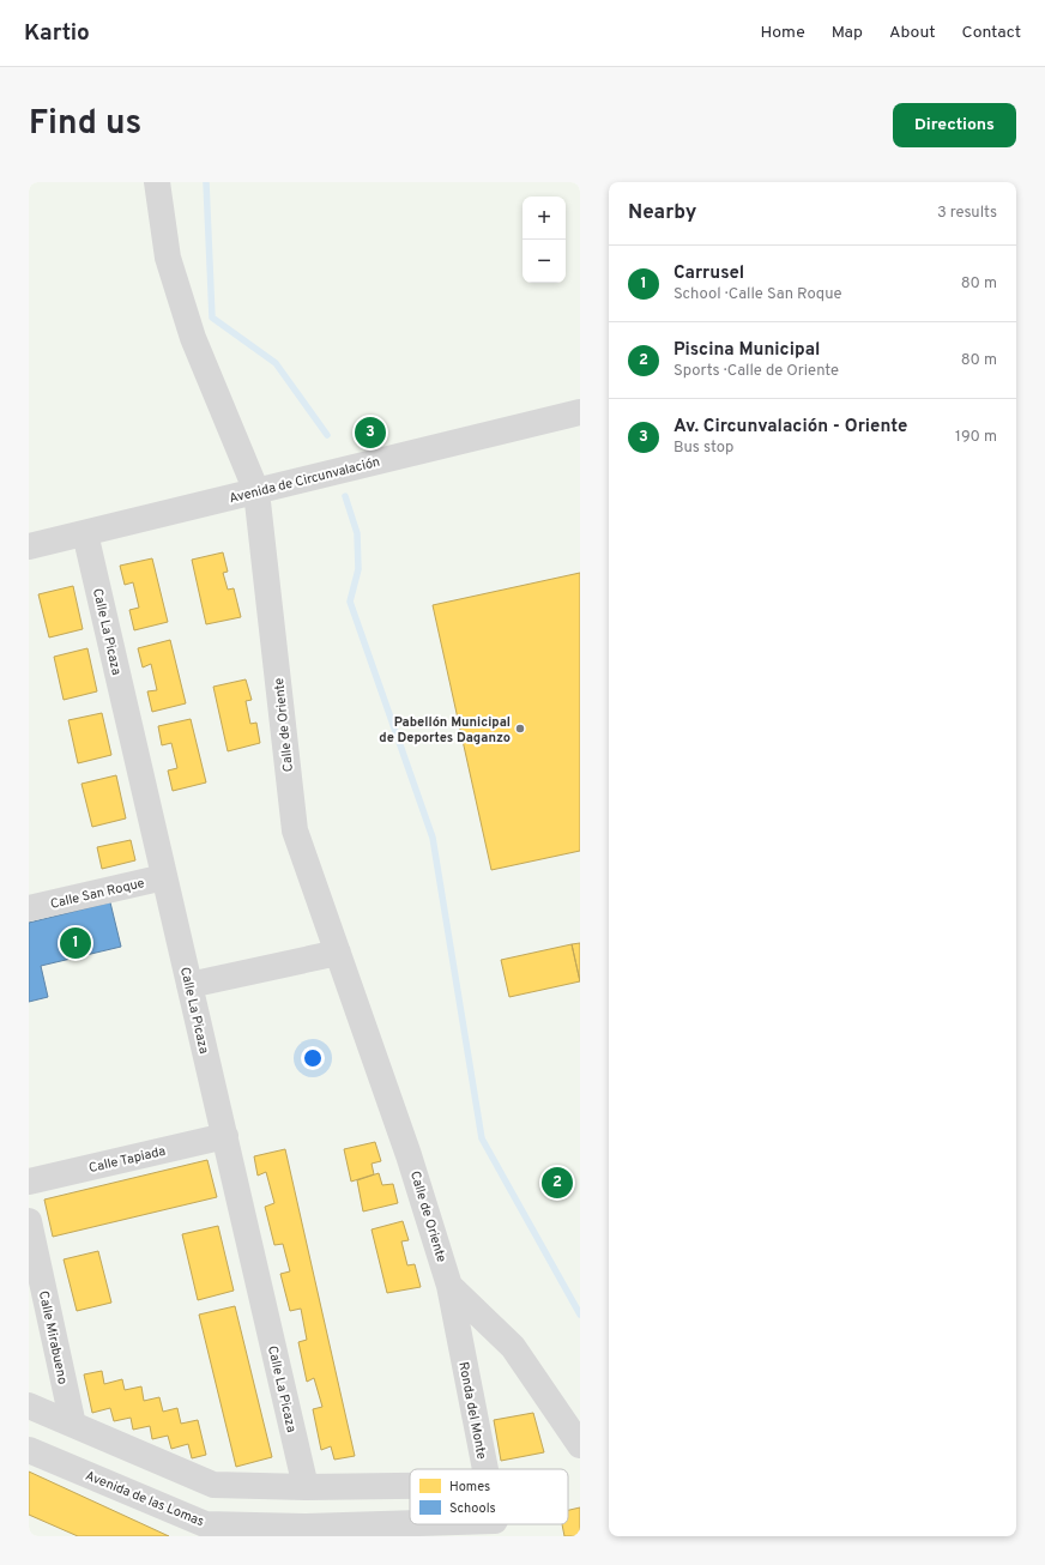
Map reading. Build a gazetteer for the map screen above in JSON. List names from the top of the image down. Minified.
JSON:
{"streets":{"street":["Avenida de Circunvalación","Calle La Picaza","Calle de Oriente","Calle San Roque","Calle Tapiada","Calle Mirabueno","Ronda del Monte","Avenida de las Lomas"]},"crossings":[["Avenida de Circunvalación","Calle La Picaza"],["Avenida de Circunvalación","Calle de Oriente"],["Calle La Picaza","Calle San Roque"],["Calle La Picaza","Calle Tapiada"],["Calle de Oriente","Ronda del Monte"]],"places":["Pabellón Municipal de Deportes Daganzo"],"legend":["Homes","Schools"],"page":{"header":"Kartio","nav":["Home","Map","About","Contact"],"title":"Find us","buttons":"Directions","heading":["Nearby","3 results"],"map_buttons":["+","−"],"list":[{"mark":"1","name":"Carrusel","note":"School · Calle San Roque","value":"80 m"},{"mark":"2","name":"Piscina Municipal","note":"Sports · Calle de Oriente","value":"80 m"},{"mark":"3","name":"Av. Circunvalación - Oriente","note":"Bus stop","value":"190 m"}],"pins":["3","1","2"]}}
